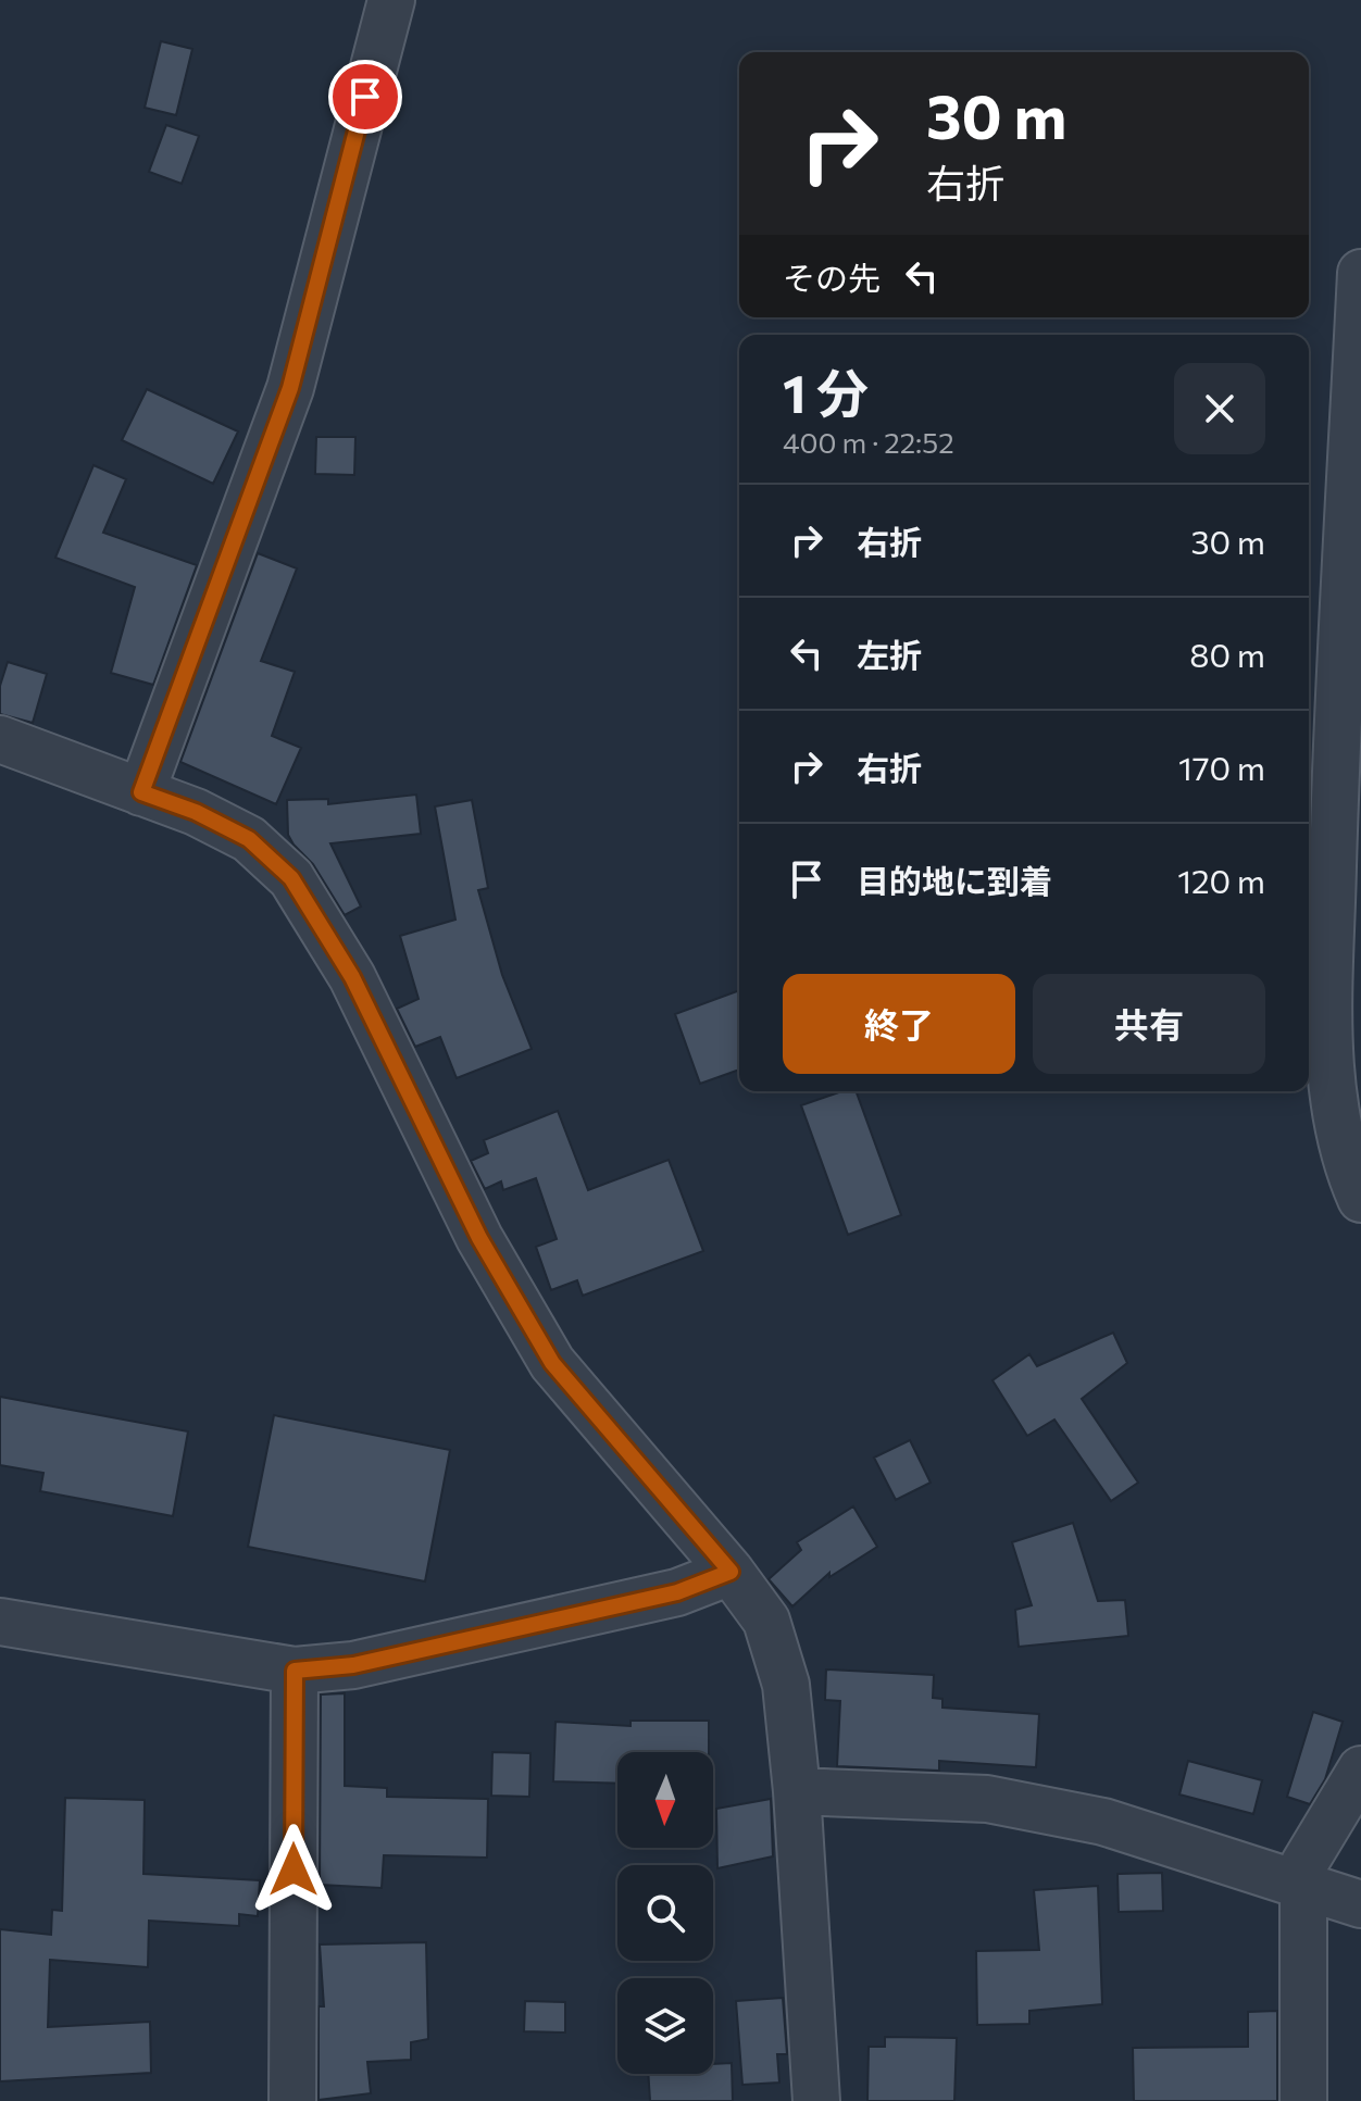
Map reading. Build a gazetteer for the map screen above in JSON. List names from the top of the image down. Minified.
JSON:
{"north":"bottom","page":{"turn":["30 m","右折"],"then":"その先","heading":["1 分","400 m · 22:52"],"list":[{"name":"右折","value":"30 m"},{"name":"左折","value":"80 m"},{"name":"右折","value":"170 m"},{"name":"目的地に到着","value":"120 m"}],"buttons":["終了","共有"]}}
